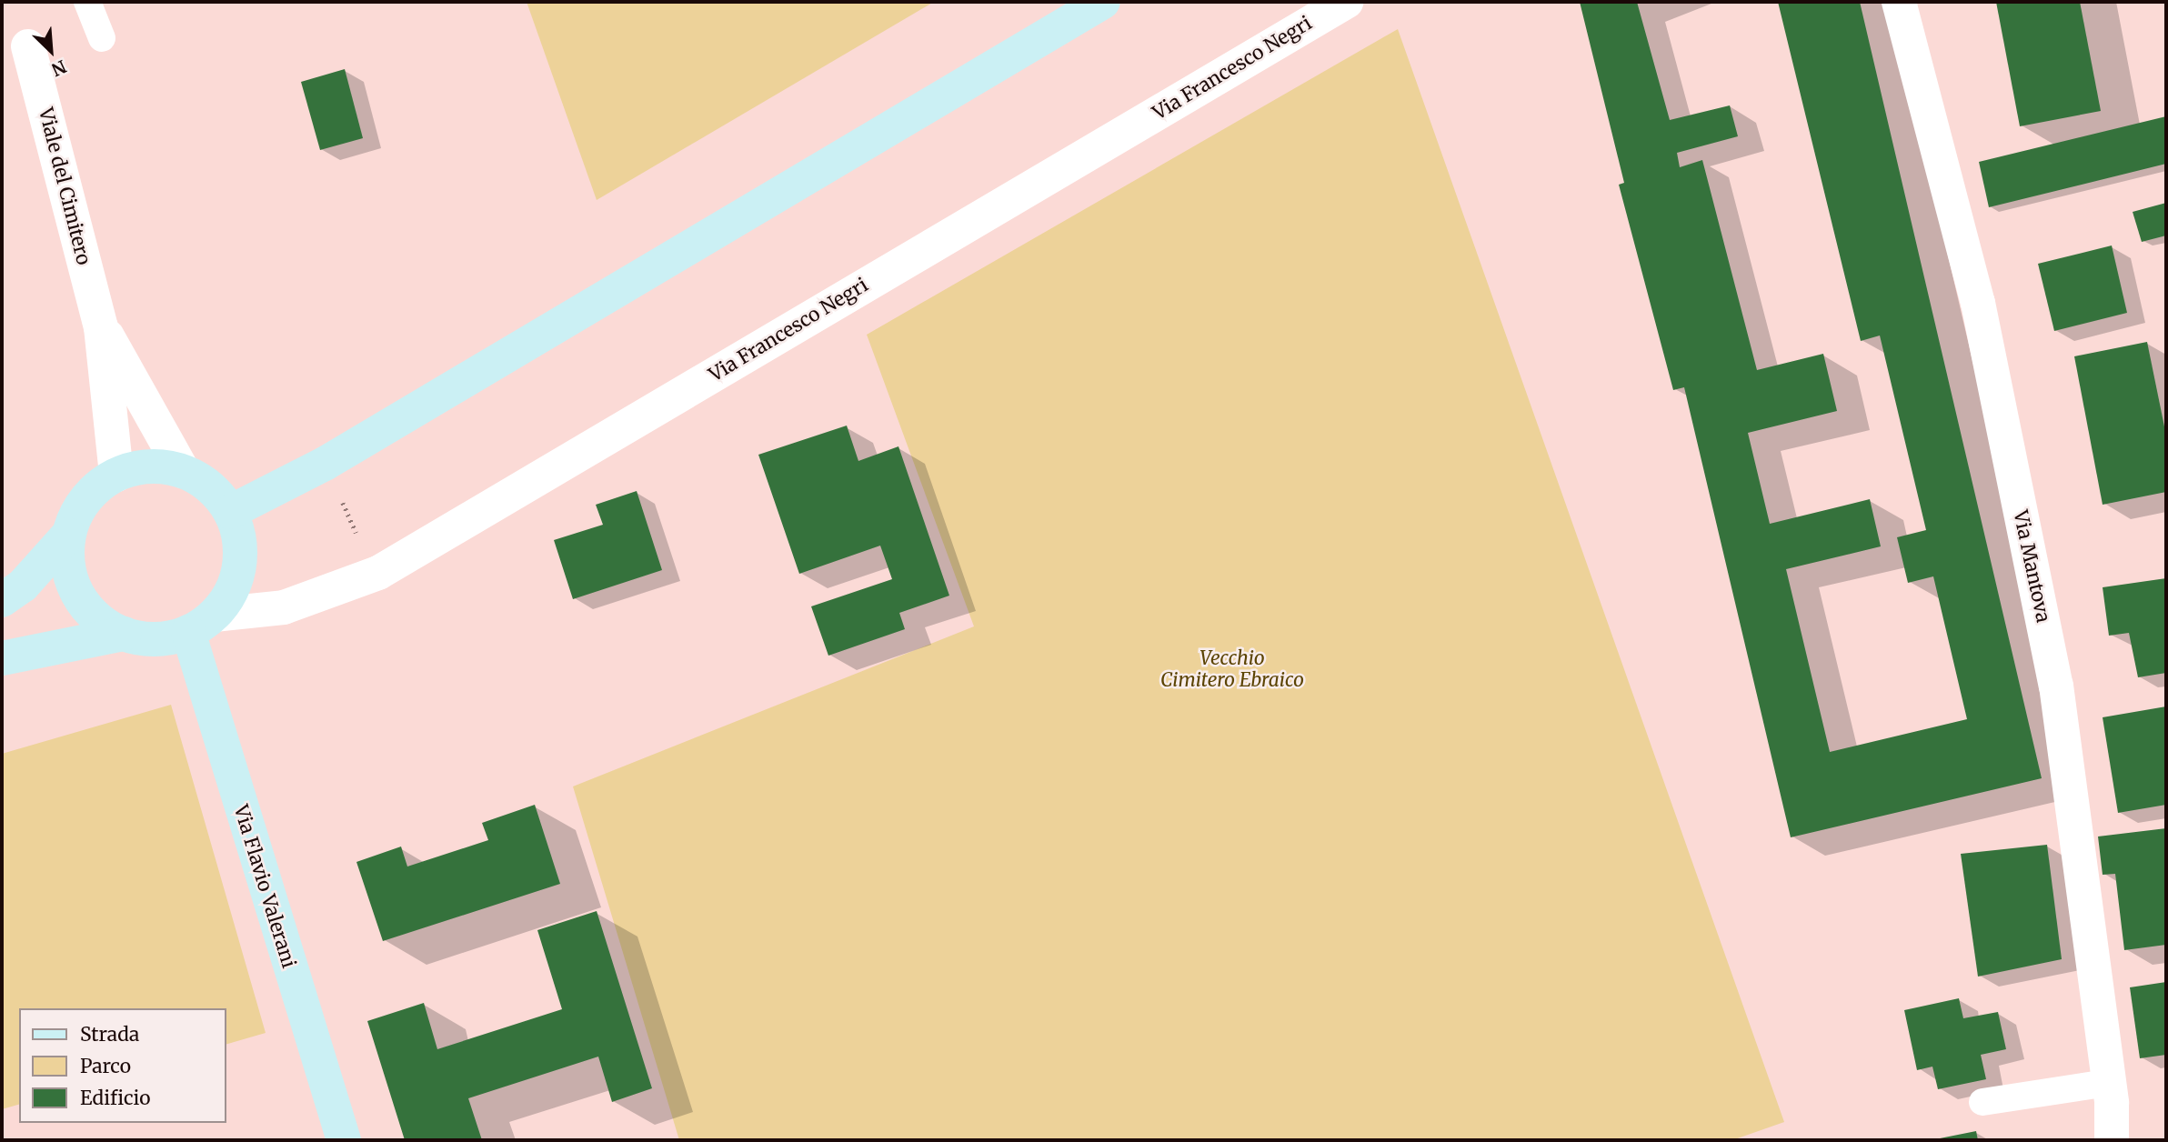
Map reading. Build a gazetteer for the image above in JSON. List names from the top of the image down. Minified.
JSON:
{"streets":{"main road":["Via Flavio Valerani"],"street":["Via Francesco Negri","Viale del Cimitero","Via Mantova"]},"crossings":[["Via Francesco Negri","Viale del Cimitero"],["Via Francesco Negri","Via Flavio Valerani"],["Viale del Cimitero","Via Flavio Valerani"]],"parks":["Vecchio Cimitero Ebraico"],"legend":["Strada","Parco","Edificio"],"north":"bottom right"}
